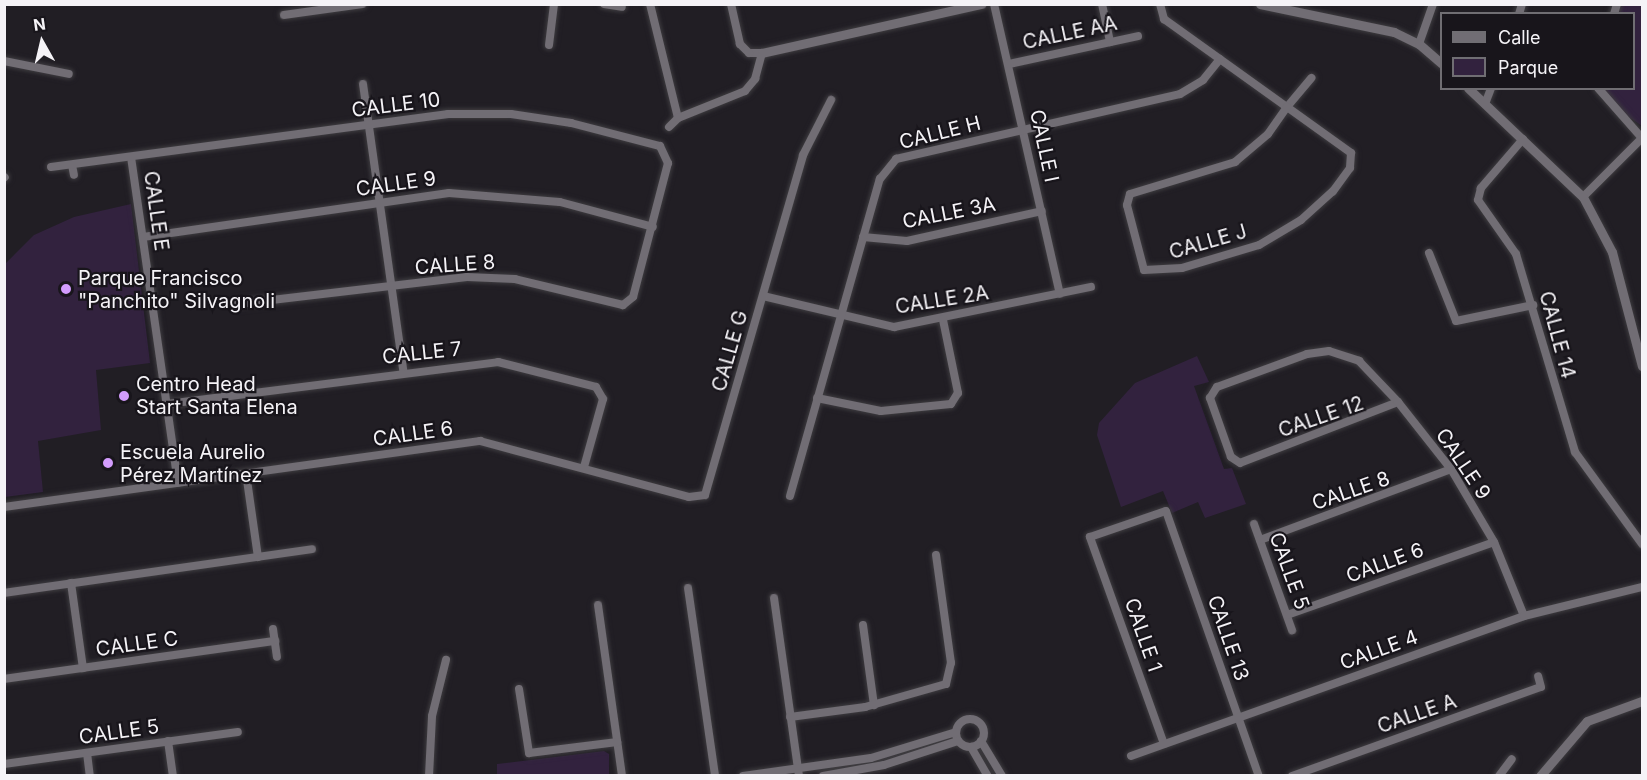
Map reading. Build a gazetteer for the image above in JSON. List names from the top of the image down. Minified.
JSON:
{"streets":{"street":["CALLE AA","CALLE 10","CALLE H","CALLE I","CALLE 9","CALLE E","CALLE 3A","CALLE J","CALLE 8","CALLE 2A","CALLE 14","CALLE G","CALLE 7","CALLE 12","CALLE 6","CALLE 5","CALLE 1","CALLE 13","CALLE C","CALLE 4","CALLE A"]},"crossings":[["CALLE AA","CALLE I"],["CALLE 10","CALLE 9"],["CALLE 10","CALLE E"],["CALLE 10","CALLE 8"],["CALLE H","CALLE I"],["CALLE H","CALLE 3A"],["CALLE H","CALLE J"],["CALLE H","CALLE 2A"],["CALLE I","CALLE 3A"],["CALLE I","CALLE 2A"],["CALLE 9","CALLE E"],["CALLE 9","CALLE 8"],["CALLE 9","CALLE 12"],["CALLE 9","CALLE 6"],["CALLE 9","CALLE 4"],["CALLE E","CALLE 7"],["CALLE E","CALLE 6"],["CALLE 8","CALLE 5"],["CALLE 2A","CALLE G"],["CALLE G","CALLE 7"],["CALLE G","CALLE 6"],["CALLE 7","CALLE 6"],["CALLE 6","CALLE 5"],["CALLE 1","CALLE 13"],["CALLE 1","CALLE 4"],["CALLE 13","CALLE 4"]],"places":["Parque Francisco \"Panchito\" Silvagnoli","Centro Head Start Santa Elena","Escuela Aurelio Pérez Martínez"],"legend":["Calle","Parque"],"north":"top"}
